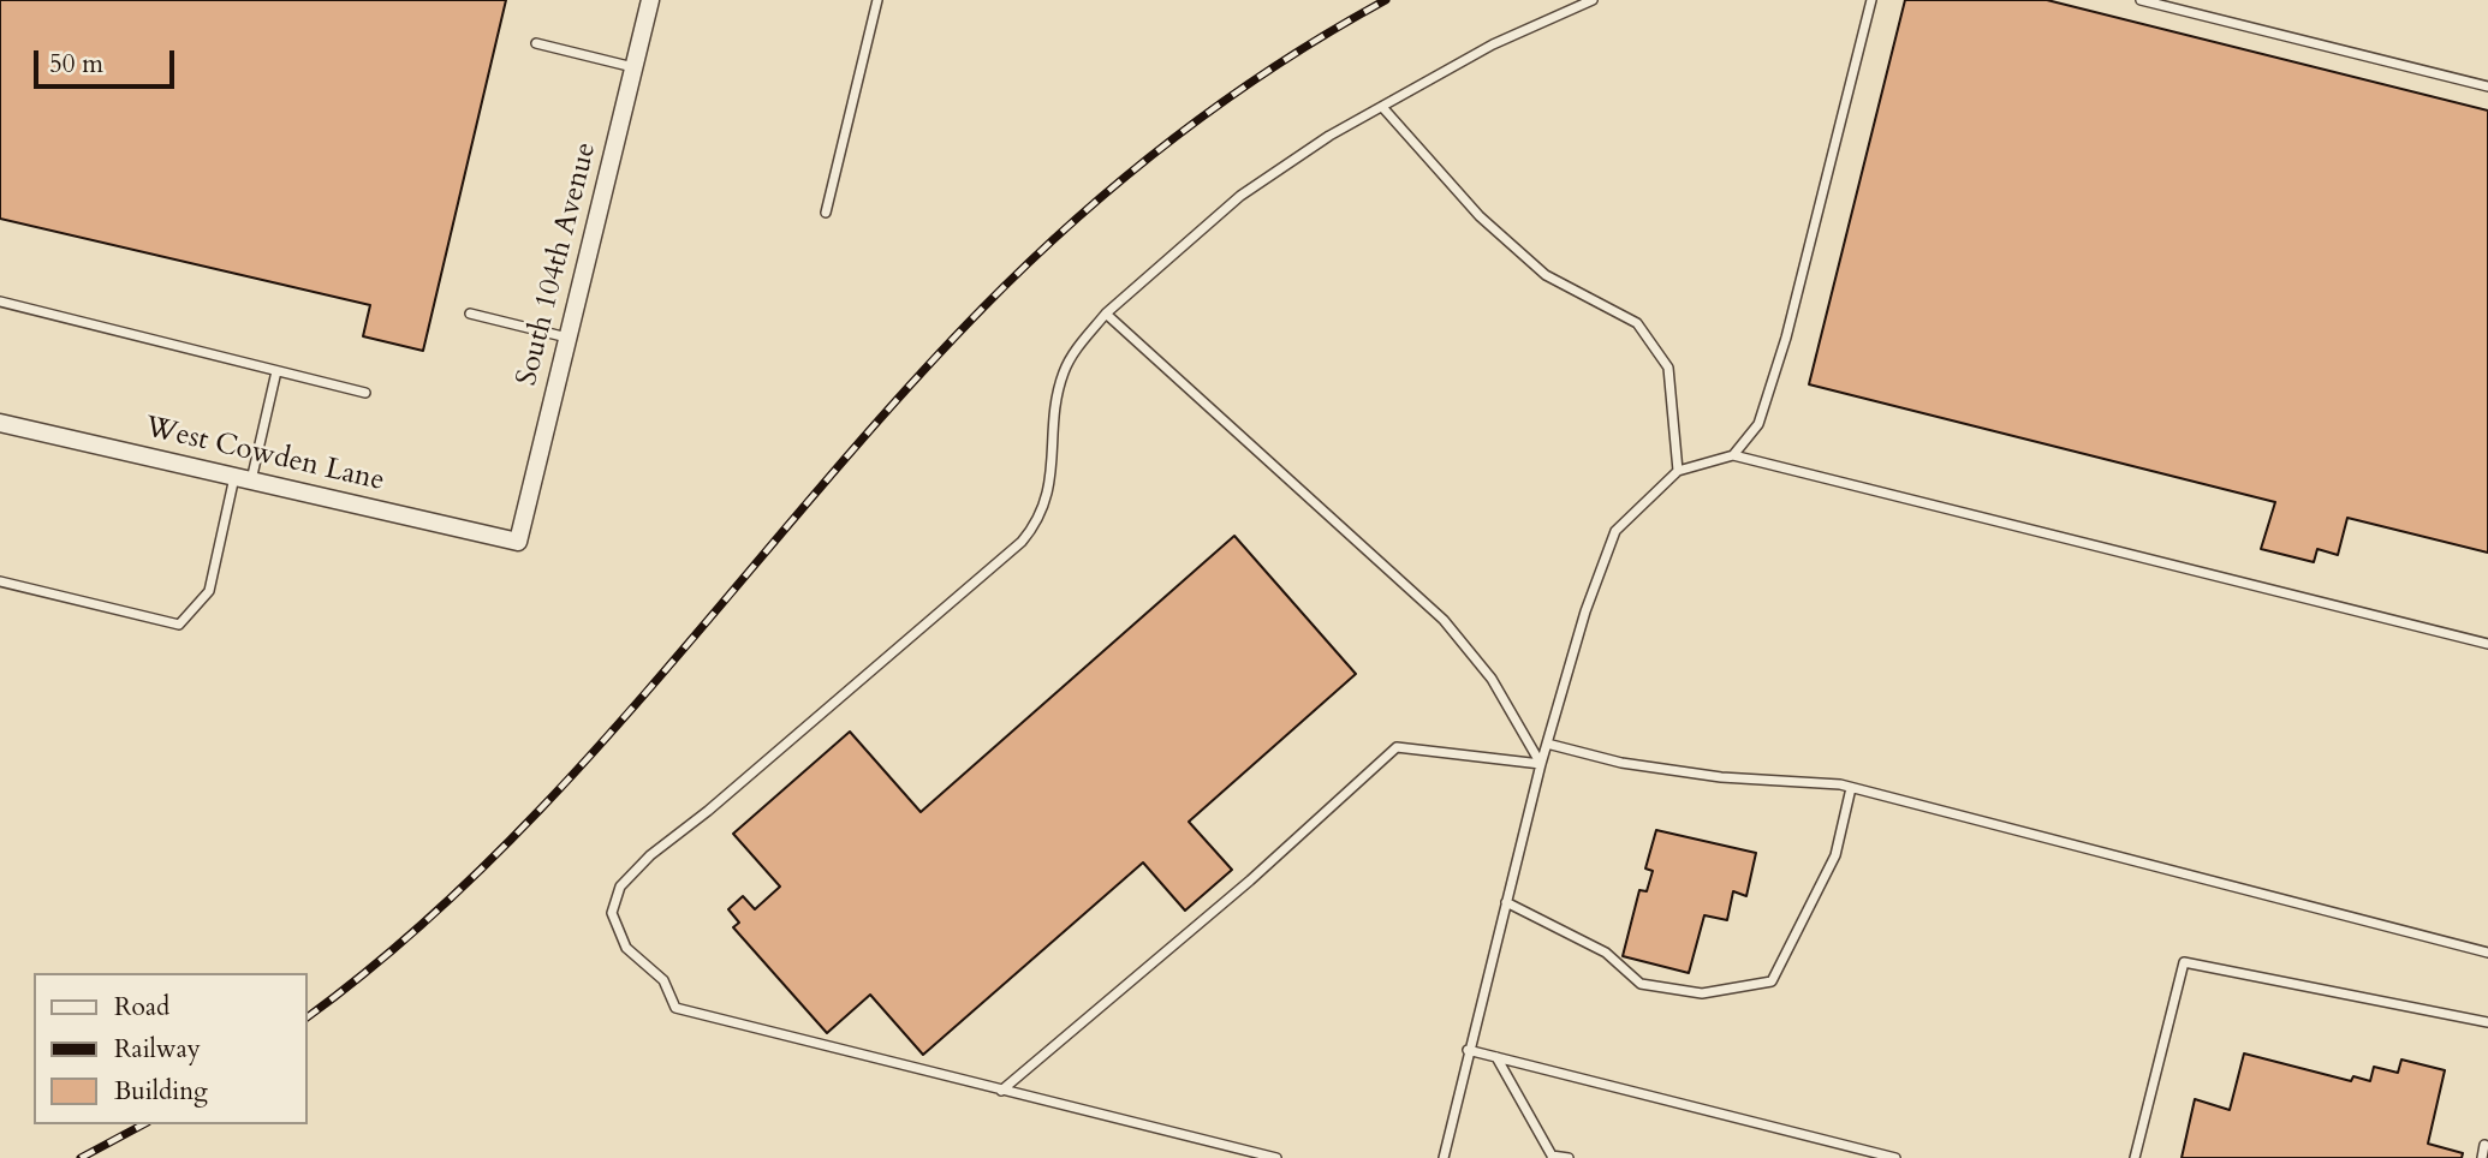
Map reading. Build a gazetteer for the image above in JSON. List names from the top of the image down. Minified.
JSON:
{"streets":{"street":["South 104th Avenue","West Cowden Lane"]},"crossings":[["South 104th Avenue","West Cowden Lane"]],"legend":["Road","Railway","Building"],"scale_bar":"50 m"}
